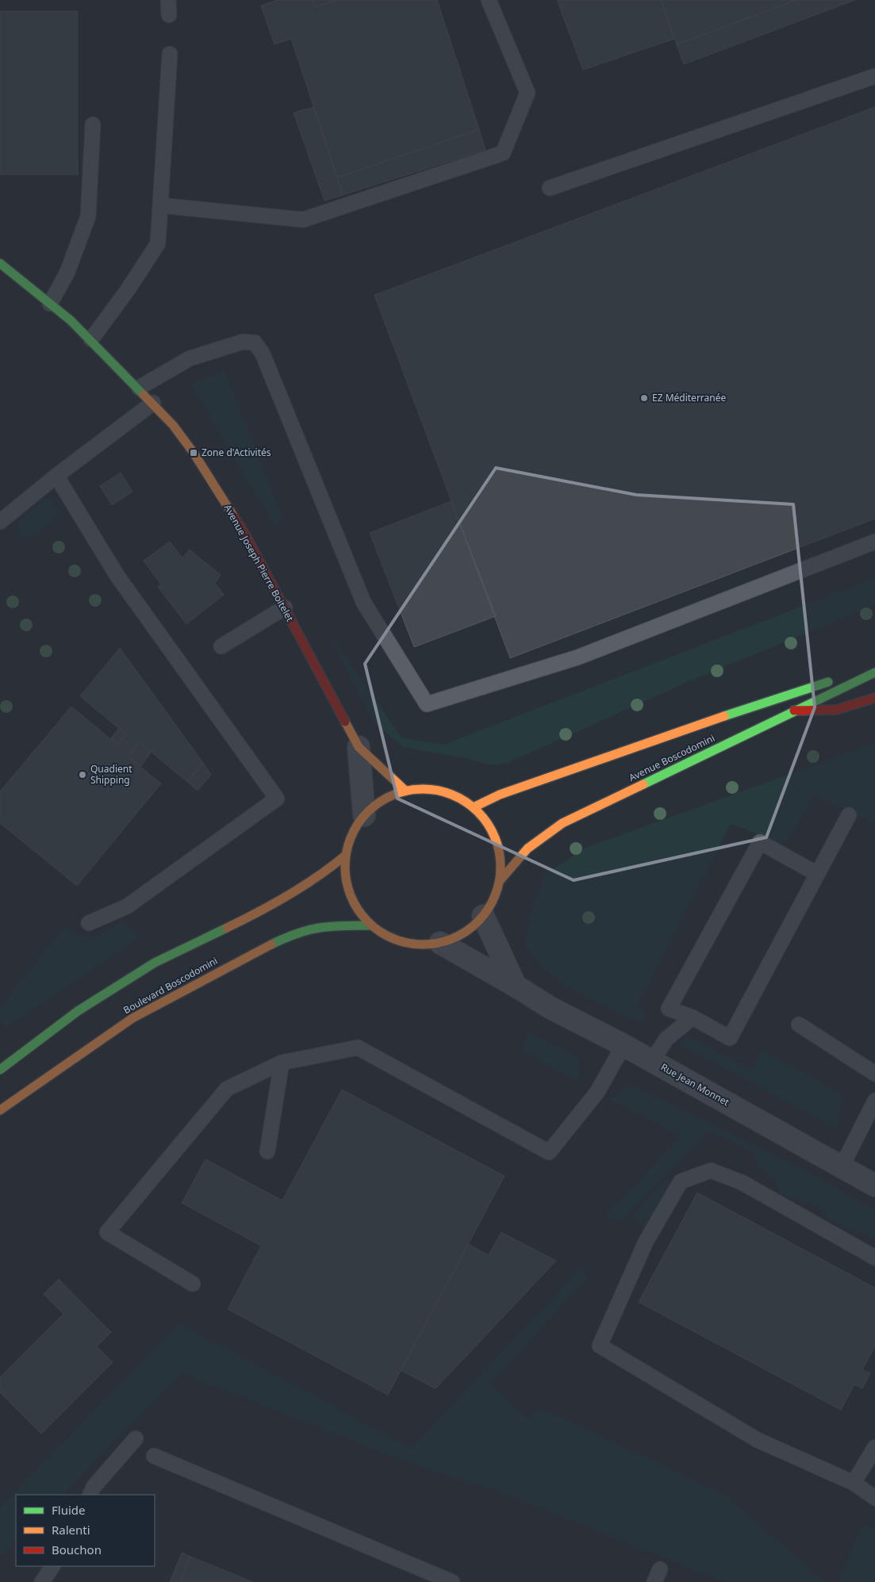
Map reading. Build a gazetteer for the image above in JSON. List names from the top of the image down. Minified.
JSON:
{"streets":{"main road":["Avenue Joseph Pierre Boitelet","Avenue Boscodomini","Boulevard Boscodomini"],"street":["Rue Jean Monnet"]},"places":{"other":["EZ Méditerranée","Quadient Shipping"],"transit":["Zone d'Activités"]},"legend":["Fluide","Ralenti","Bouchon"]}
